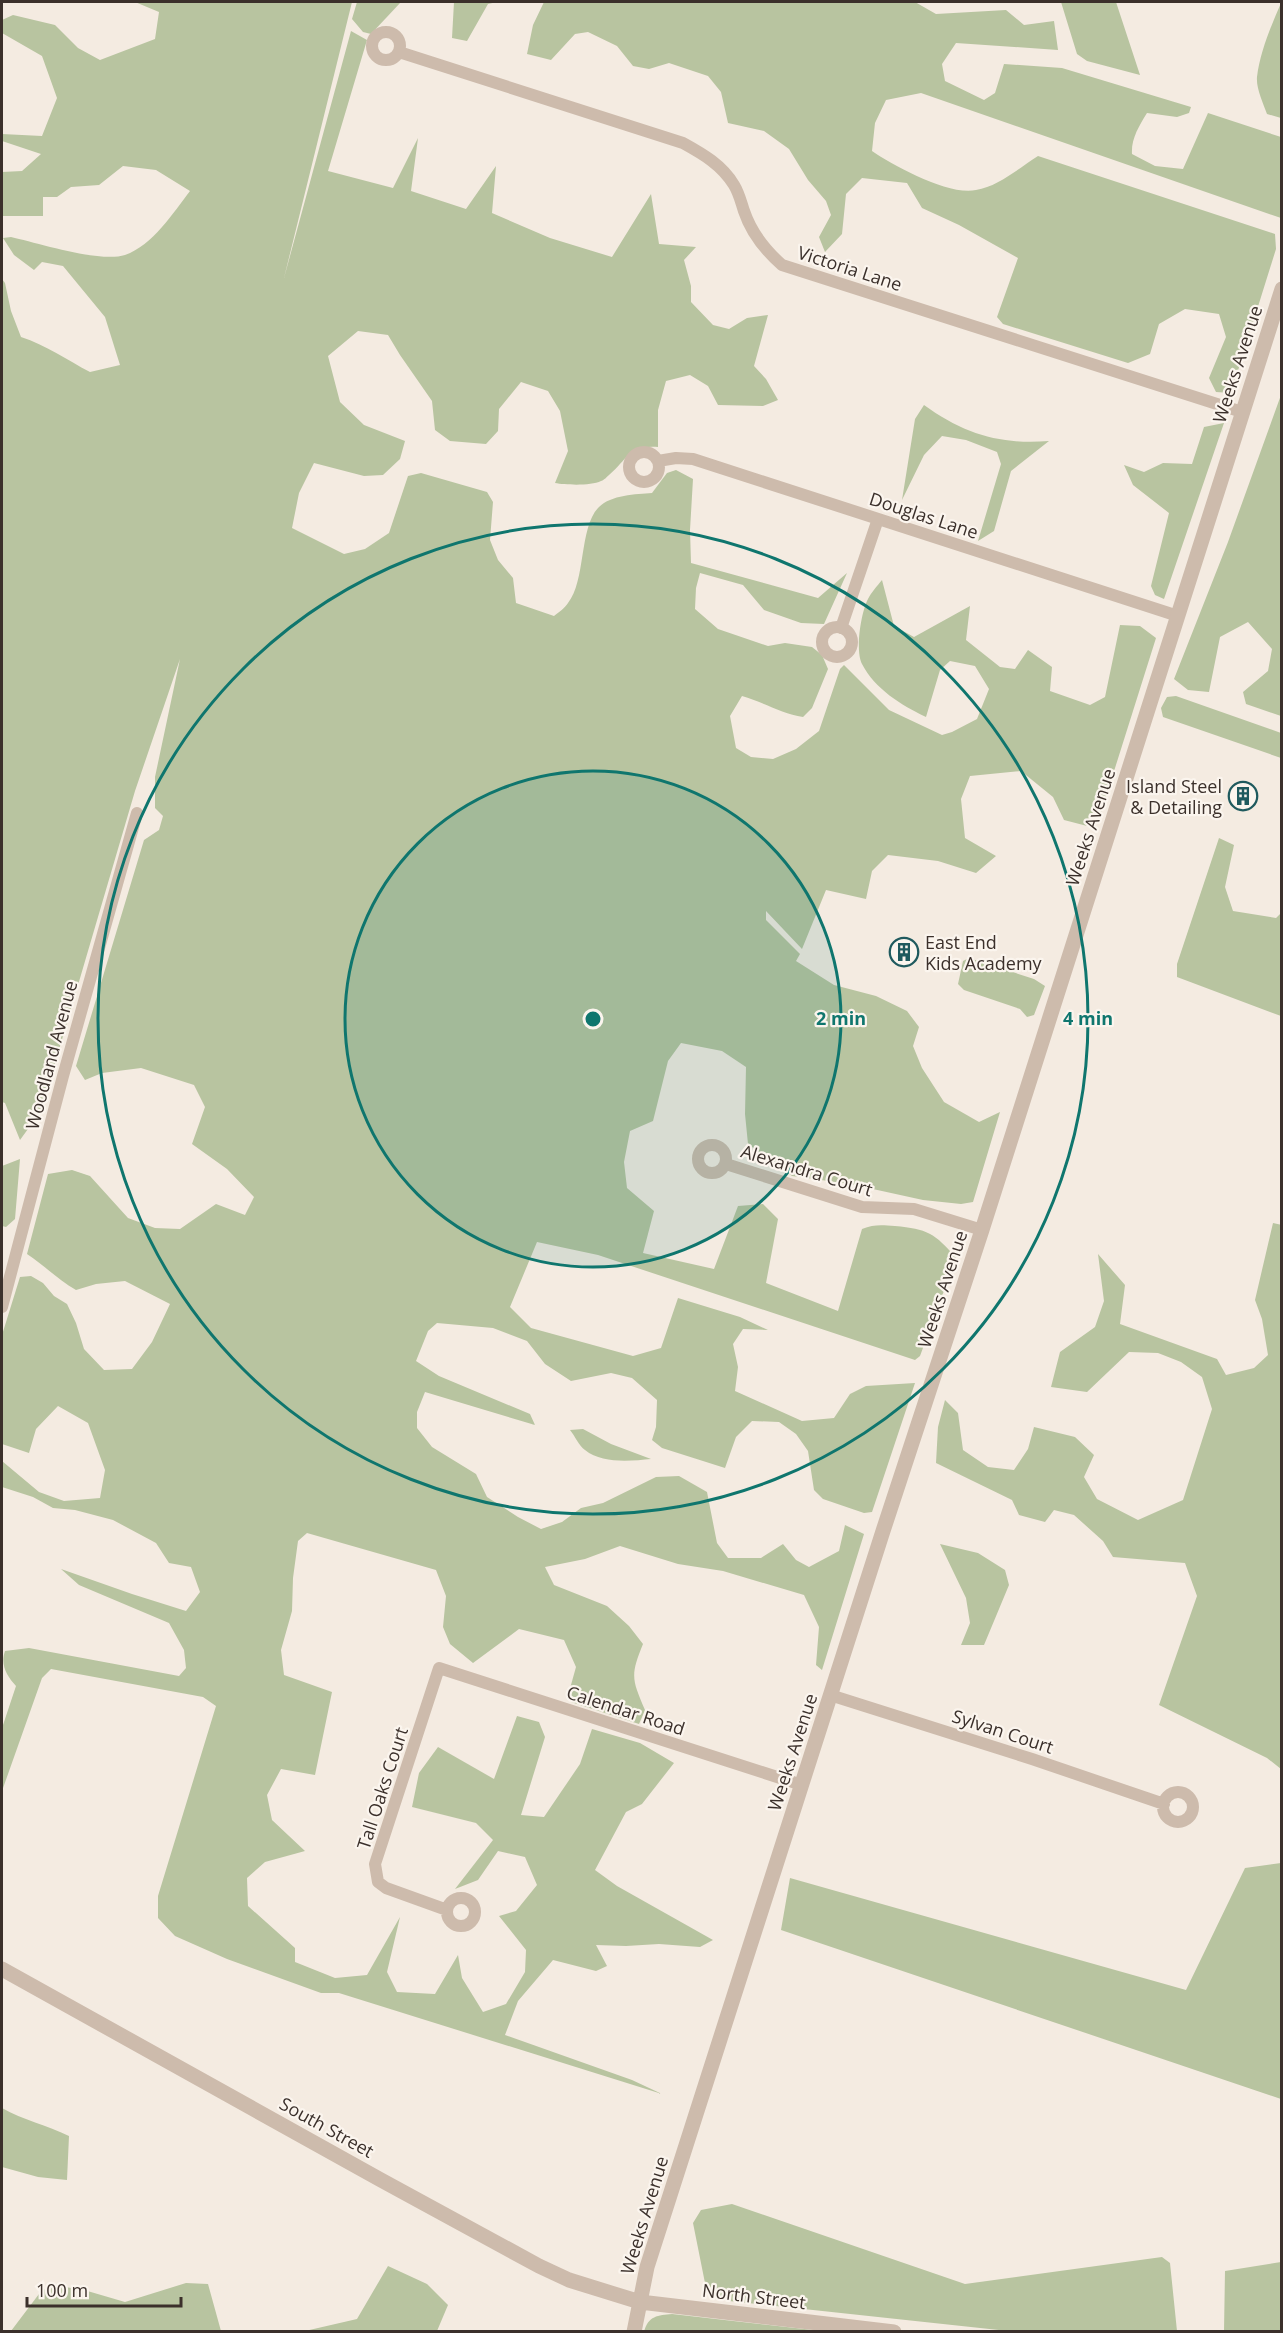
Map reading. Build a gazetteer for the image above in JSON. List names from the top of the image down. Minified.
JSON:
{"streets":{"street":["Victoria Lane","Weeks Avenue","Douglas Lane","Woodland Avenue","Alexandra Court","Calendar Road","Sylvan Court","Tall Oaks Court","South Street","North Street"]},"crossings":[["Victoria Lane","Weeks Avenue"],["Weeks Avenue","Douglas Lane"],["Weeks Avenue","Alexandra Court"],["Weeks Avenue","Calendar Road"],["Weeks Avenue","Sylvan Court"],["Weeks Avenue","South Street"],["Weeks Avenue","North Street"],["Calendar Road","Tall Oaks Court"],["South Street","North Street"]],"places":{"building":["Island Steel & Detailing","East End Kids Academy"]},"scale_bar":"100 m","rings":["2 min","4 min"]}
